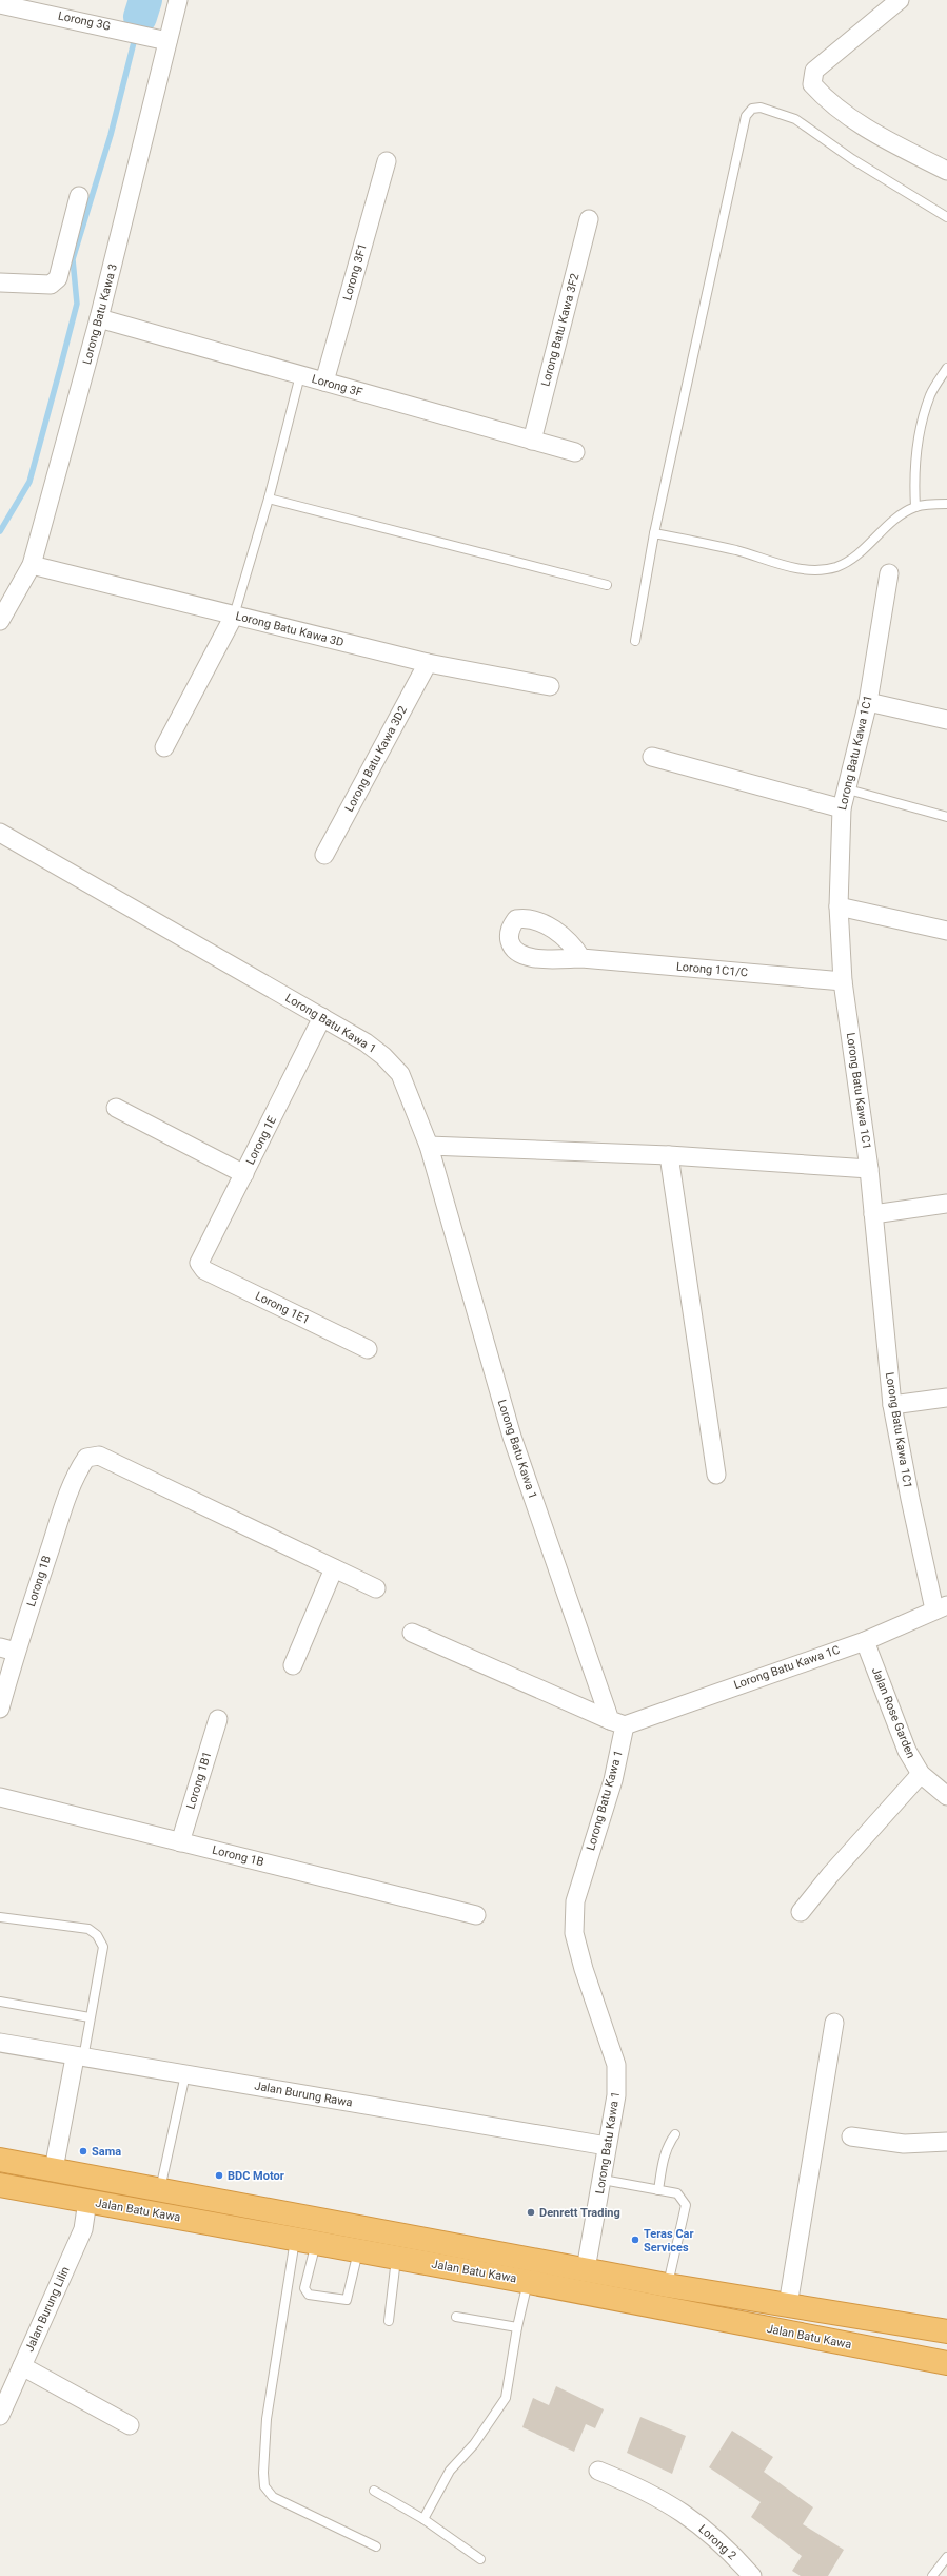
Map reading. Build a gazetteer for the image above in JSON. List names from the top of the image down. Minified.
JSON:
{"streets":{"highway":["Jalan Batu Kawa"],"street":["Lorong 3G","Lorong 3F1","Lorong Batu Kawa 3","Lorong Batu Kawa 3F2","Lorong 3F","Lorong Batu Kawa 3D","Lorong Batu Kawa 1C1","Lorong Batu Kawa 3D2","Lorong 1C1/C","Lorong Batu Kawa 1","Lorong 1E","Lorong 1E1","Lorong 1B","Lorong Batu Kawa 1C","Jalan Rose Garden","Lorong 1B1","Jalan Burung Rawa","Jalan Burung Lilin","Lorong 2"]},"crossings":[["Lorong 3G","Lorong Batu Kawa 3"],["Lorong 3F1","Lorong 3F"],["Lorong Batu Kawa 3","Lorong 3F"],["Lorong Batu Kawa 3","Lorong Batu Kawa 3D"],["Lorong Batu Kawa 3F2","Lorong 3F"],["Lorong Batu Kawa 3D","Lorong Batu Kawa 3D2"],["Lorong Batu Kawa 1C1","Lorong 1C1/C"],["Lorong Batu Kawa 1C1","Lorong Batu Kawa 1C"],["Lorong Batu Kawa 1","Lorong 1E"],["Lorong Batu Kawa 1","Lorong Batu Kawa 1C"],["Lorong Batu Kawa 1","Jalan Burung Rawa"],["Lorong Batu Kawa 1","Jalan Batu Kawa"],["Lorong 1E","Lorong 1E1"],["Lorong 1B","Lorong 1B1"],["Lorong Batu Kawa 1C","Jalan Rose Garden"],["Jalan Batu Kawa","Jalan Burung Lilin"]],"places":["Sama","BDC Motor","Denrett Trading","Teras Car Services"]}
